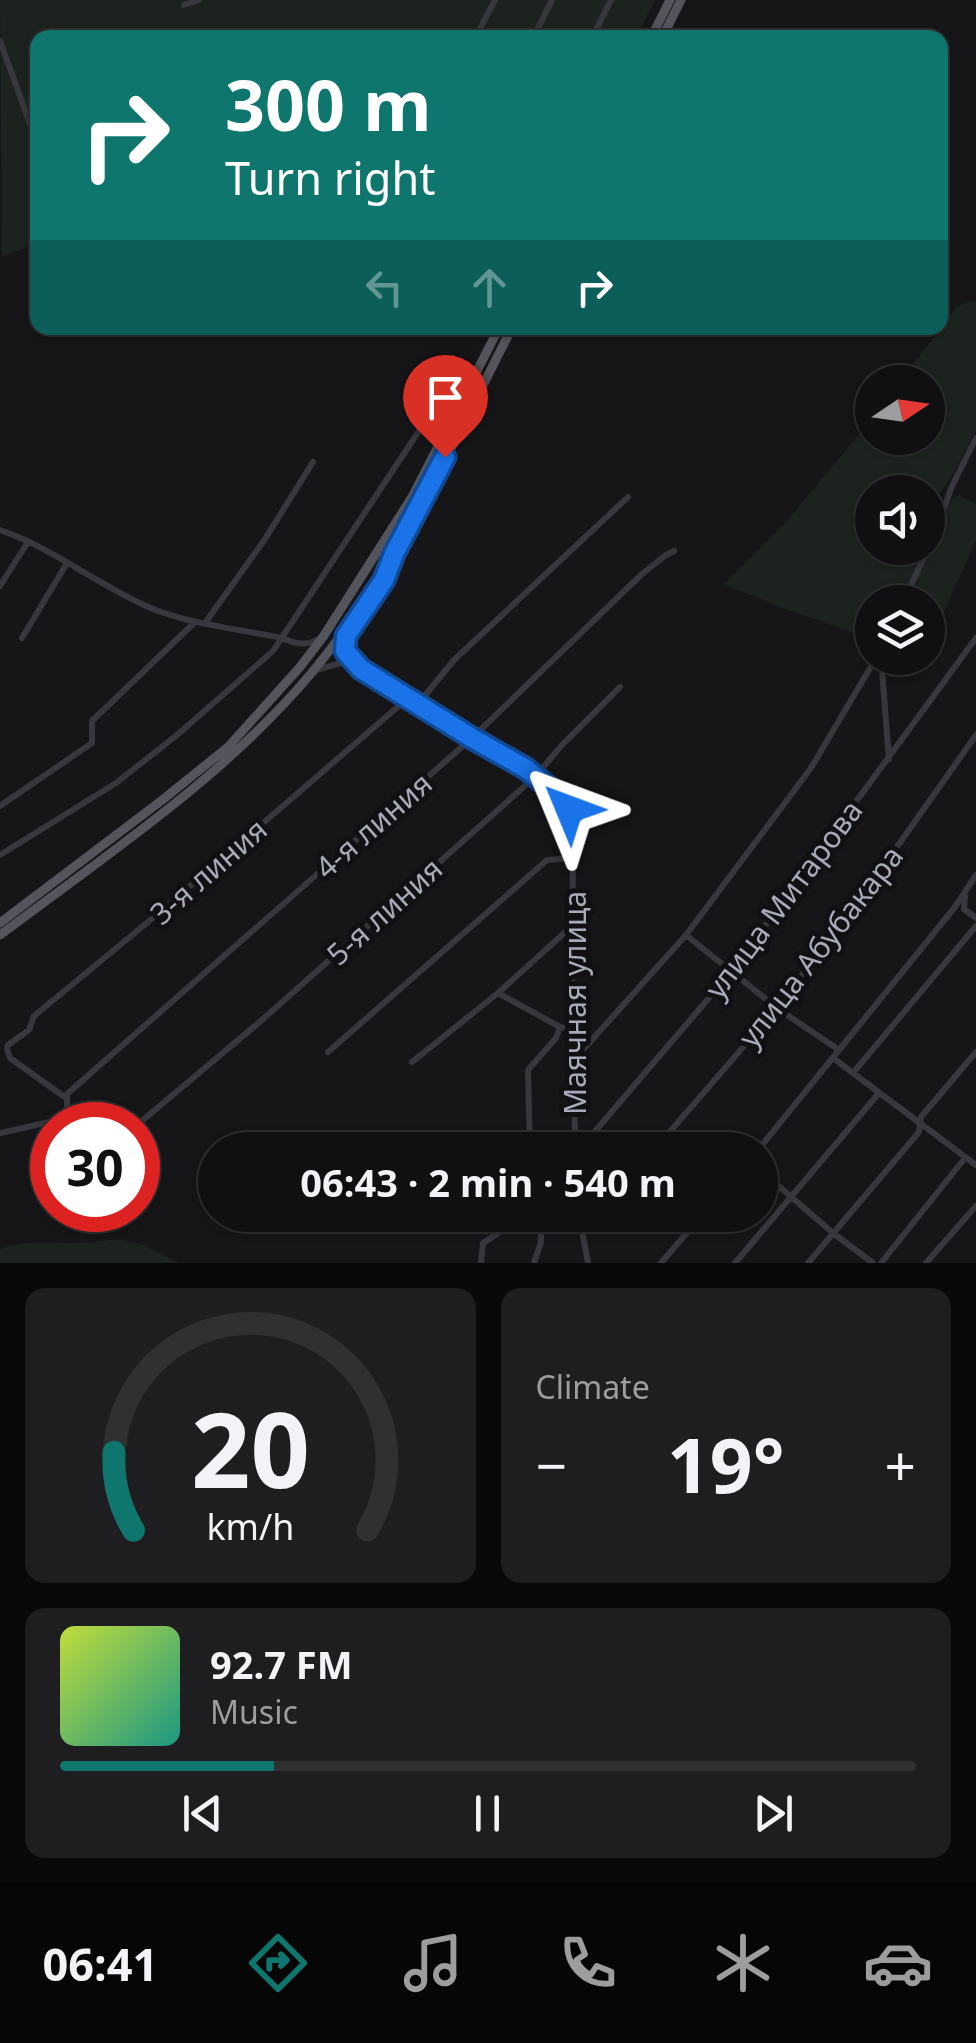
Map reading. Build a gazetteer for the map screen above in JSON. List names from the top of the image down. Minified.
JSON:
{"streets":{"street":["4-я линия","3-я линия","улица Митарова","5-я линия","улица Абубакара","Маячная улица"]},"crossings":[["4-я линия","3-я линия"],["4-я линия","Маячная улица"],["3-я линия","Маячная улица"],["5-я линия","Маячная улица"]],"north":"right","page":{"turn":["300 m","Turn right"],"limit":"30","trip":"06:43 · 2 min · 540 m","tile":"Climate","heat":["−","19°","+"],"song":["92.7 FM","Music"],"tabs":"06:41","gauge":["20","km/h"]}}
